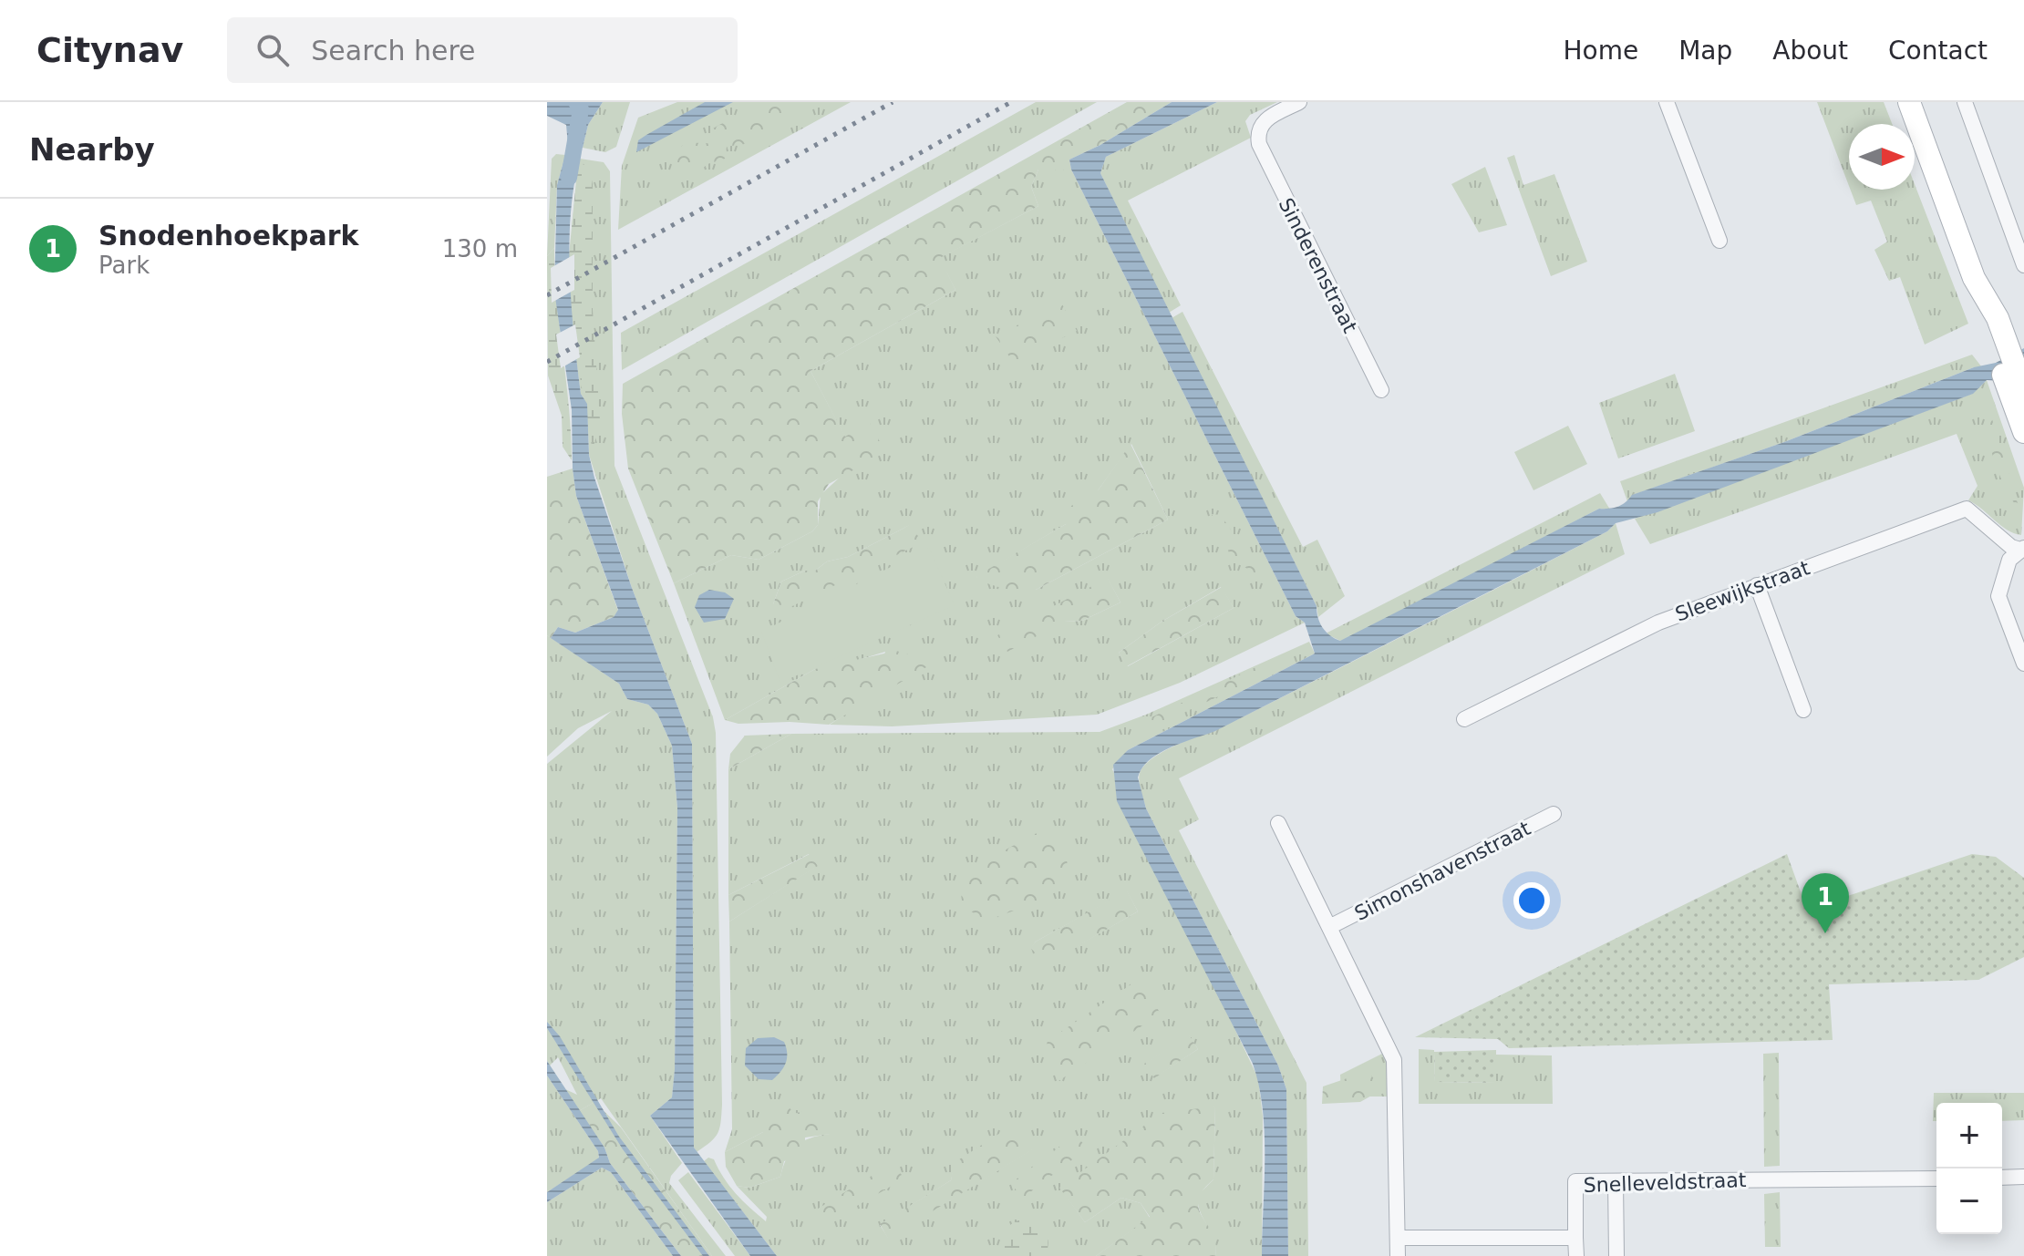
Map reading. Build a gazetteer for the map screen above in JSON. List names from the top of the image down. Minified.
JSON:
{"streets":{"street":["Sinderenstraat","Sleewijkstraat","Simonshavenstraat","Snelleveldstraat"]},"north":"right","page":{"header":"Citynav","search":"Search here","nav":["Home","Map","About","Contact"],"heading":"Nearby","list":[{"mark":"1","name":"Snodenhoekpark","note":"Park","value":"130 m"}],"pins":"1","map_buttons":["+","−"]}}
